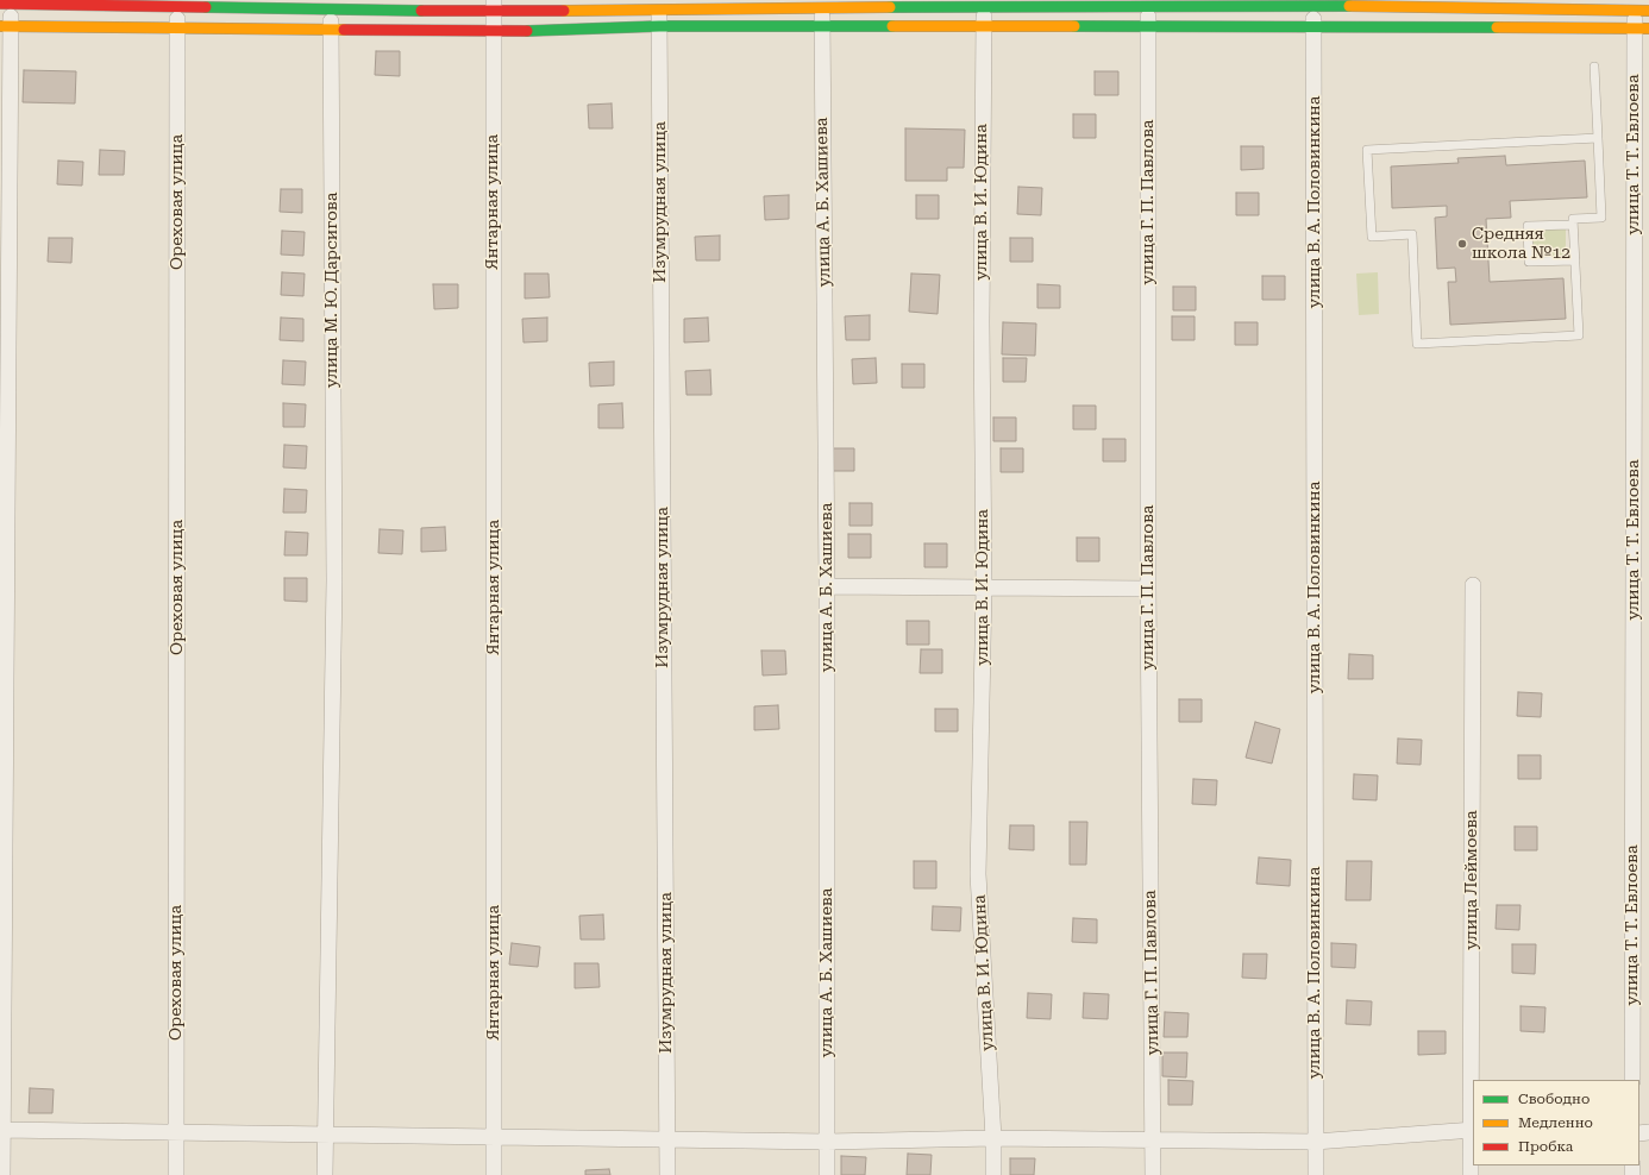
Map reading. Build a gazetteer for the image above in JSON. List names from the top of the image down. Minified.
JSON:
{"streets":{"street":["улица Т. Т. Евлоева","Ореховая улица","Янтарная улица","Изумрудная улица","улица А. Б. Хашиева","улица В. И. Юдина","улица Г. П. Павлова","улица В. А. Половинкина","улица М. Ю. Дарсигова","улица Леймоева"]},"places":["Средняя школа №12"],"legend":["Свободно","Медленно","Пробка"]}
